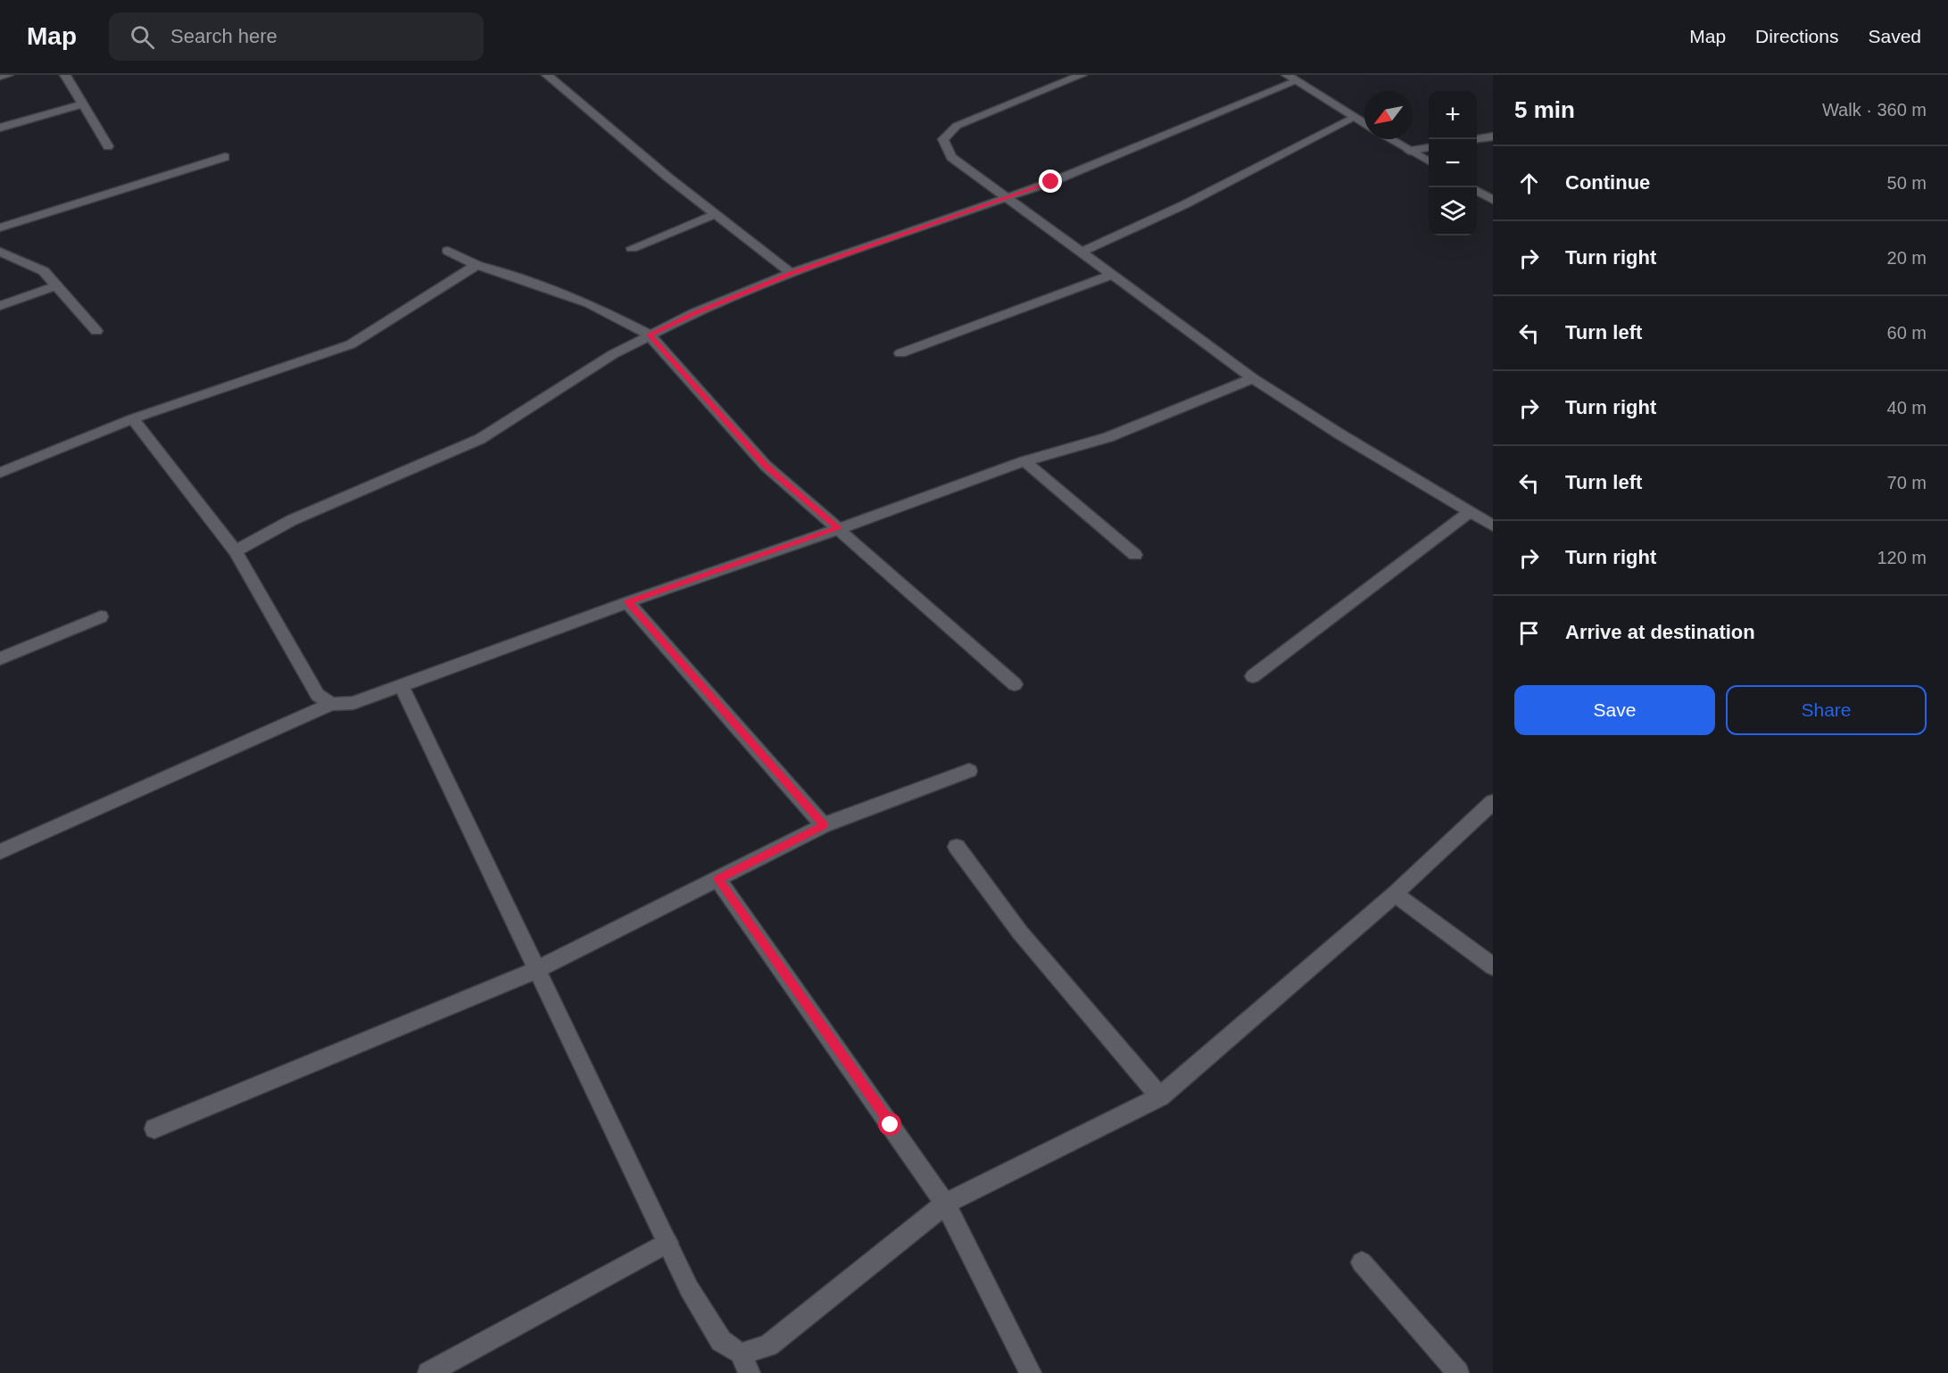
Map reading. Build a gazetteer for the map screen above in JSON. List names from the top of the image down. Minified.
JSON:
{"north":"bottom left","page":{"header":"Map","search":"Search here","nav":["Map","Directions","Saved"],"heading":["5 min","Walk · 360 m"],"map_buttons":["+","−"],"list":[["Continue","50 m"],["Turn right","20 m"],["Turn left","60 m"],["Turn right","40 m"],["Turn left","70 m"],["Turn right","120 m"],"Arrive at destination"],"buttons":["Save","Share"]}}
